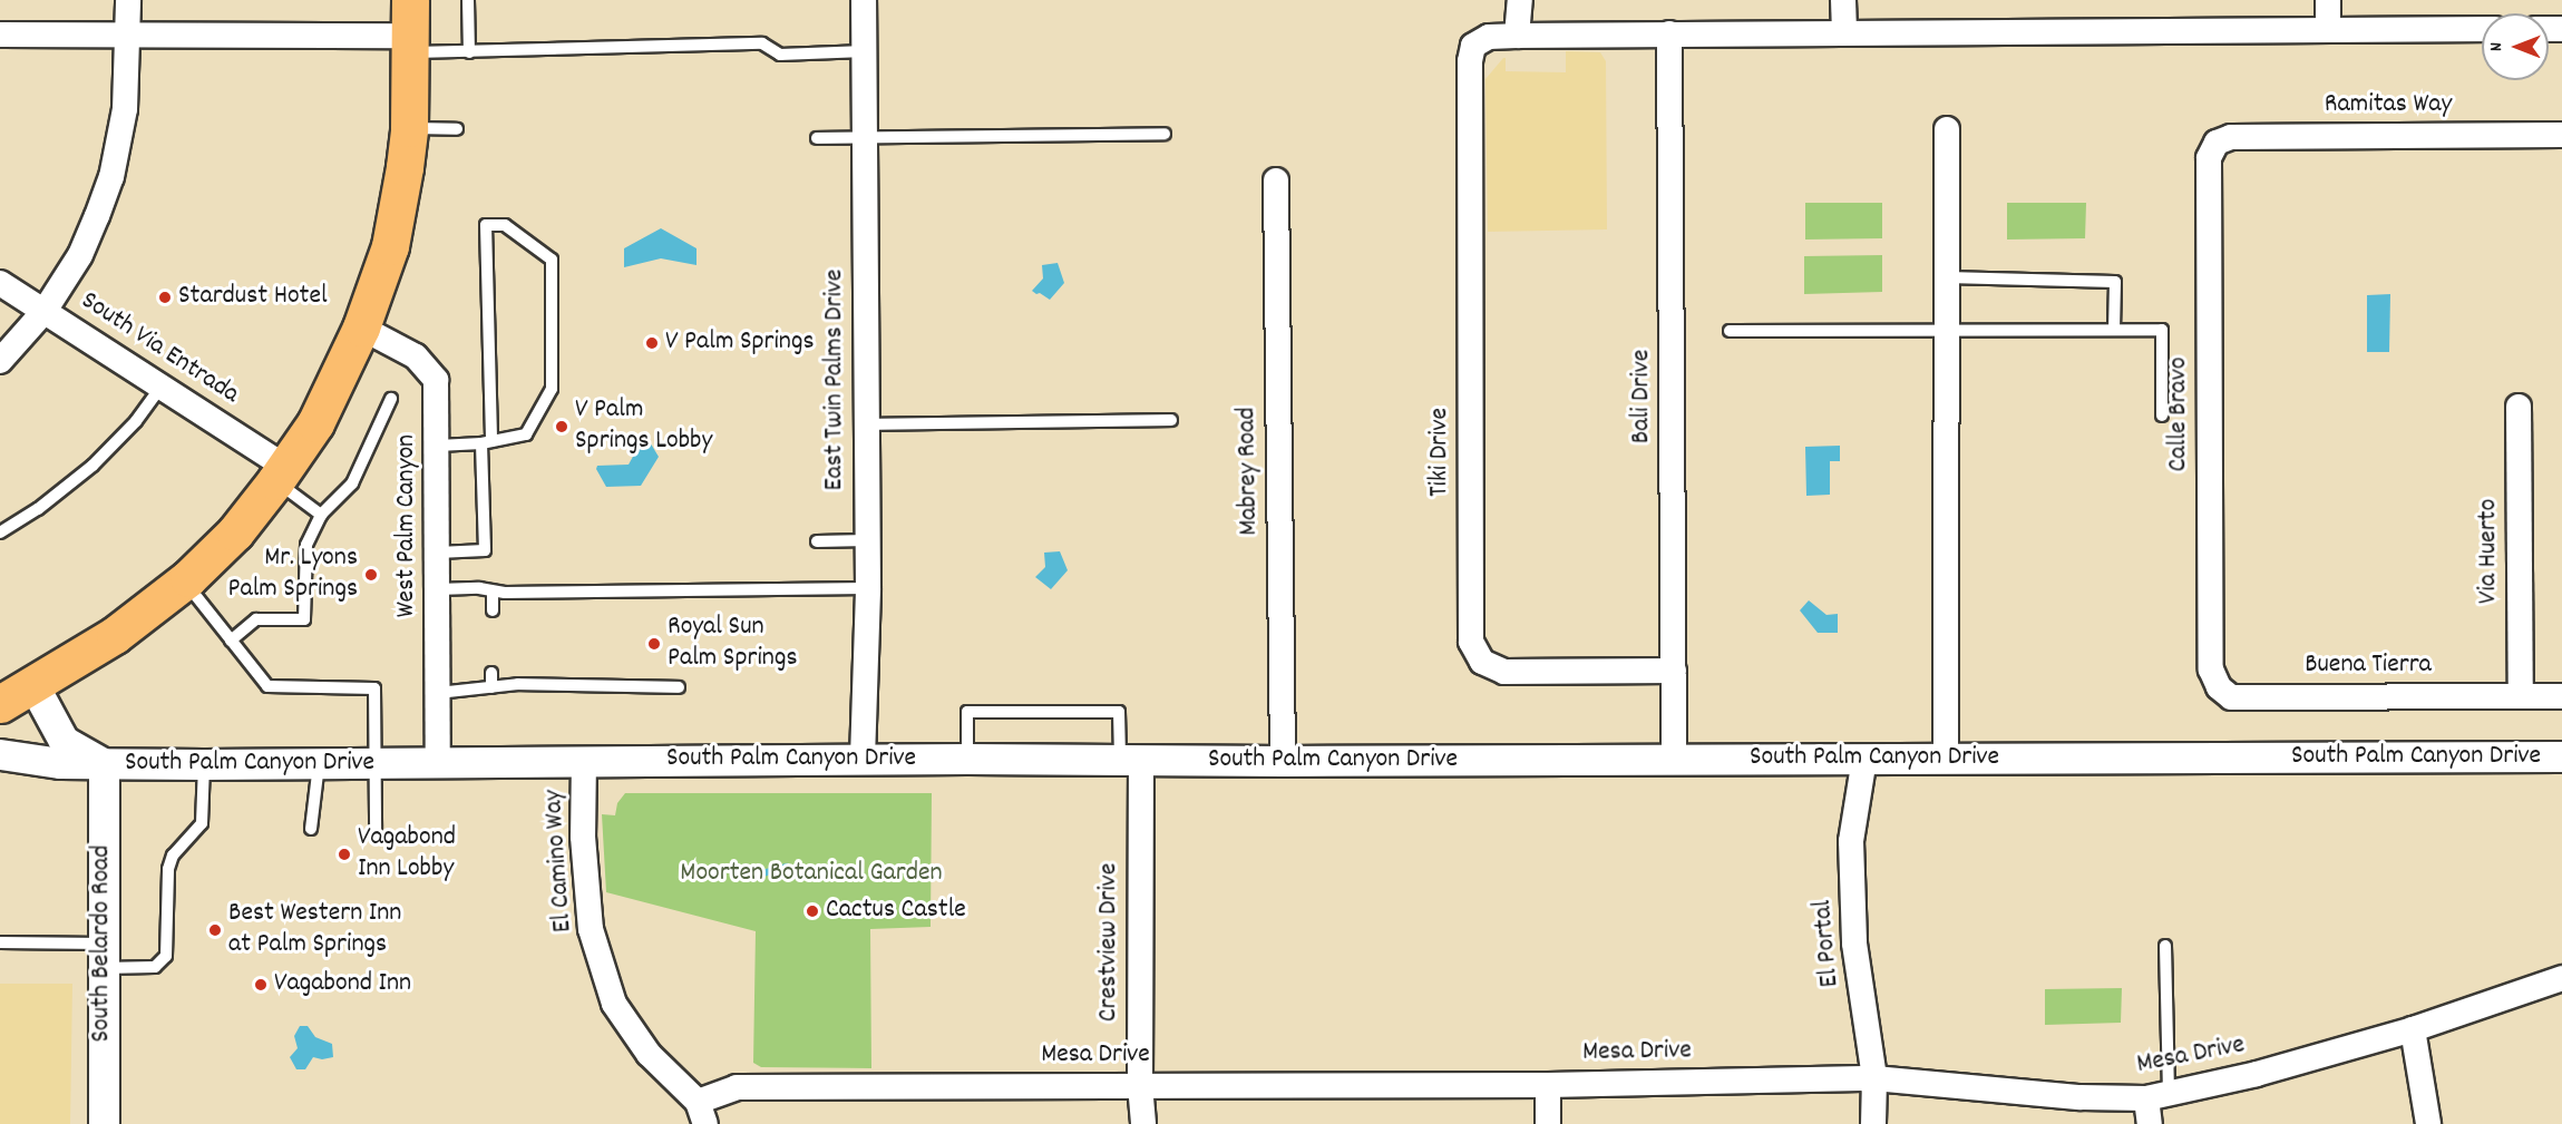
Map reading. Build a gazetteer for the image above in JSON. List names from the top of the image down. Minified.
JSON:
{"streets":{"street":["Ramitas Way","South Via Entrada","East Twin Palms Drive","Bali Drive","Calle Bravo","Tiki Drive","Mabrey Road","West Palm Canyon","Via Huerto","Buena Tierra","South Palm Canyon Drive","El Camino Way","Crestview Drive","South Belardo Road","El Portal","Mesa Drive"]},"crossings":[["Ramitas Way","Calle Bravo"],["East Twin Palms Drive","South Palm Canyon Drive"],["Bali Drive","Tiki Drive"],["Bali Drive","South Palm Canyon Drive"],["Calle Bravo","Buena Tierra"],["Mabrey Road","South Palm Canyon Drive"],["West Palm Canyon","South Palm Canyon Drive"],["Via Huerto","Buena Tierra"],["South Palm Canyon Drive","El Camino Way"],["South Palm Canyon Drive","Crestview Drive"],["South Palm Canyon Drive","South Belardo Road"],["South Palm Canyon Drive","El Portal"],["El Camino Way","Mesa Drive"],["Crestview Drive","Mesa Drive"],["El Portal","Mesa Drive"]],"parks":["Moorten Botanical Garden"],"places":["Stardust Hotel","V Palm Springs","V Palm Springs Lobby","Mr. Lyons Palm Springs","Royal Sun Palm Springs","Vagabond Inn Lobby","Cactus Castle","Best Western Inn at Palm Springs","Vagabond Inn"],"north":"left"}
